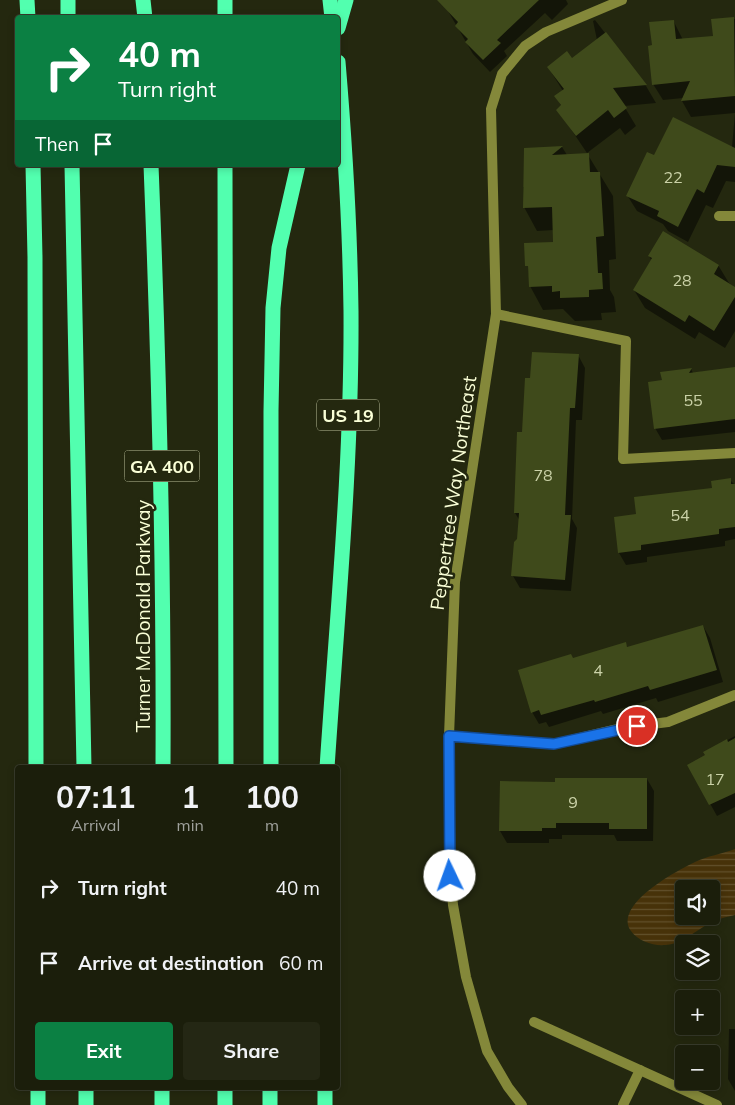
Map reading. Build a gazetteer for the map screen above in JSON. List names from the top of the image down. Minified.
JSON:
{"streets":{"highway":["US 19","GA 400","Turner McDonald Parkway"],"street":["Peppertree Way Northeast"]},"house_numbers":["22","28","55","78","54","4","17","9"],"page":{"turn":["40 m","Turn right"],"then":"Then","eta":["07:11","Arrival","1","min","100","m"],"list":[{"name":"Turn right","value":"40 m"},{"name":"Arrive at destination","value":"60 m"}],"map_buttons":["+","−"],"buttons":["Exit","Share"]}}
